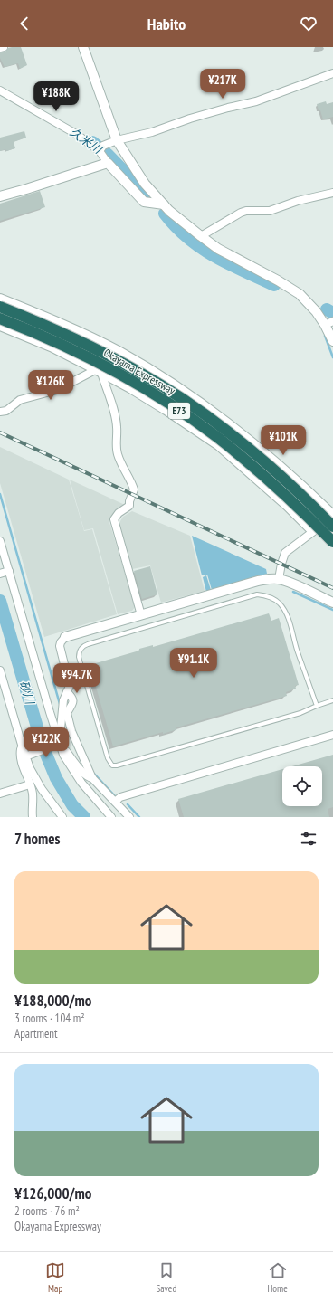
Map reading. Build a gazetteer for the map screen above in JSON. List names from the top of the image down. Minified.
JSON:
{"streets":{"highway":["Okayama Expressway","E73"]},"water":["久米川","砂川"],"page":{"header":"Habito","price":["¥217K","¥188K","¥126K","¥101K","¥91.1K","¥94.7K","¥122K"],"heading":"7 homes","list":[{"name":"¥188,000/mo","note":"3 rooms · 104 m² · Apartment"},{"name":"¥126,000/mo","note":"2 rooms · 76 m² · Okayama Expressway"}],"tabs":["Map","Saved","Home"]}}
